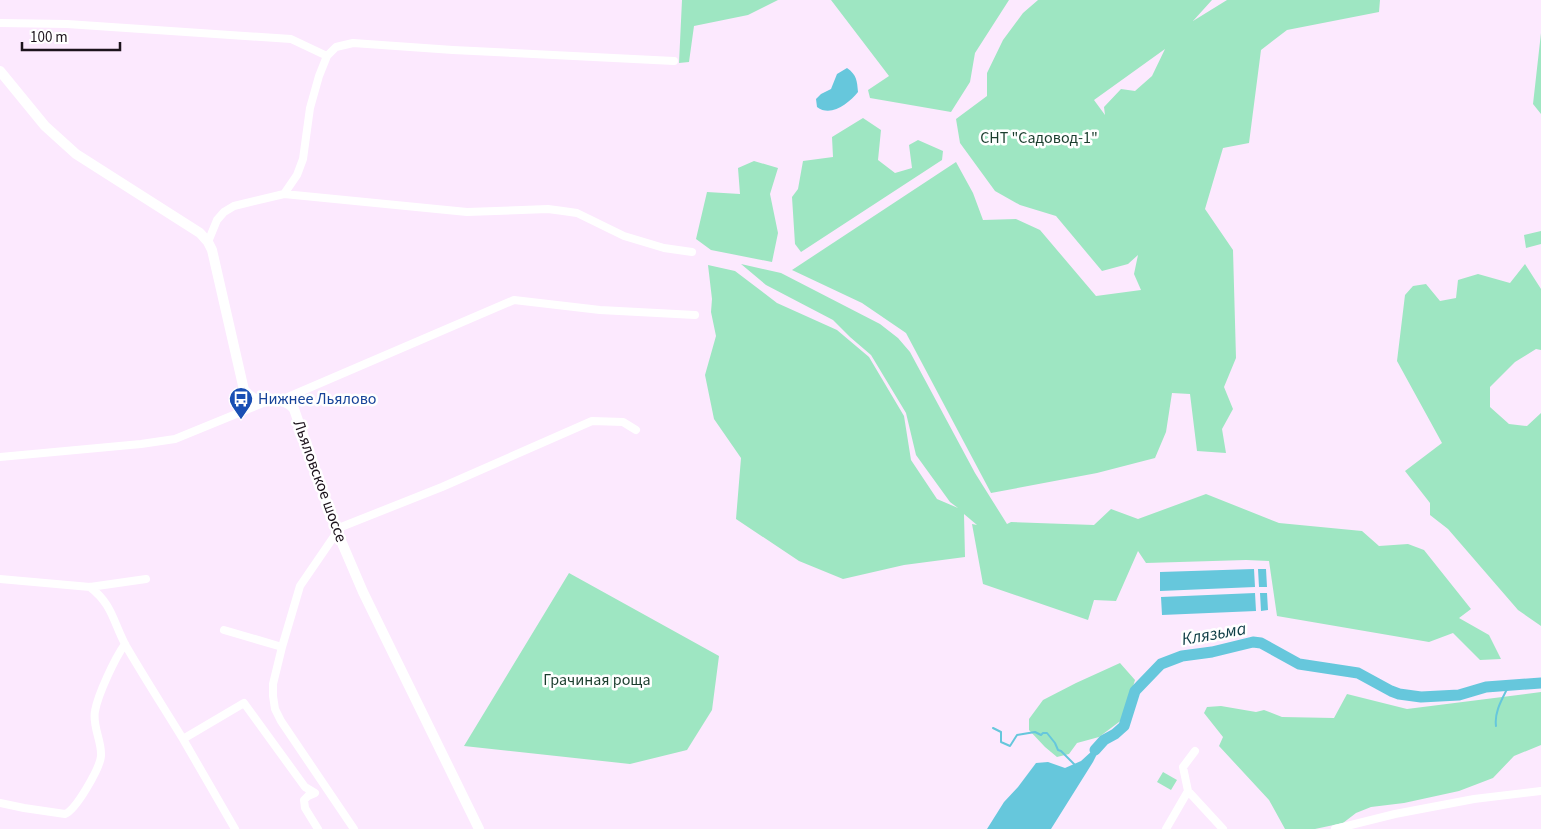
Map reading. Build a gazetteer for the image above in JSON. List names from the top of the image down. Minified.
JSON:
{"streets":{"street":["Льяловское шоссе"]},"water":["Клязьма"],"parks":["СНТ \"Садовод-1\"","Грачиная роща"],"places":{"bus stop":["Нижнее Льялово"]},"scale_bar":"100 m"}
